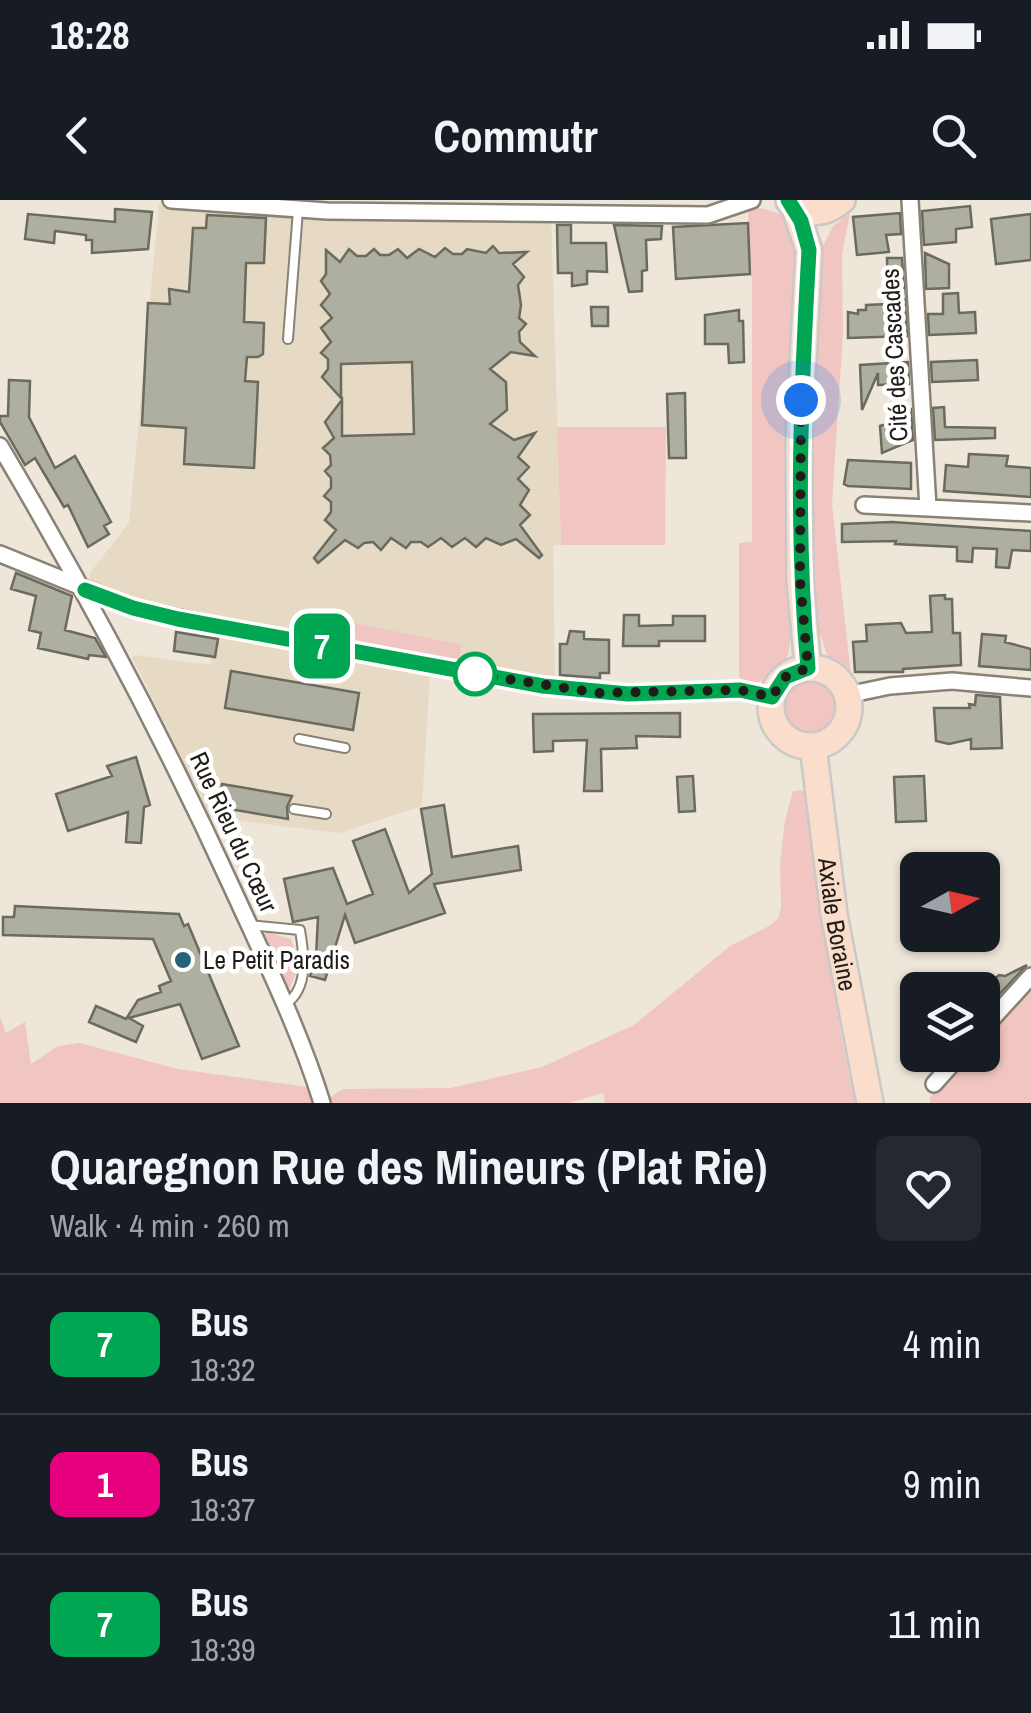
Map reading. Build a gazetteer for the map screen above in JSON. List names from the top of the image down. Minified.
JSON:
{"streets":{"main road":["Axiale Boraine"],"street":["Cité des Cascades","Rue Rieu du Cœur"]},"places":["Le Petit Paradis"],"lines":["bus line 7"],"north":"right","page":{"status":"18:28","header":"Commutr","on_map":"7","heading":["Quaregnon Rue des Mineurs (Plat Rie)","Walk · 4 min · 260 m"],"list":[{"mark":"7","name":"Bus","note":"18:32","value":"4 min"},{"mark":"1","name":"Bus","note":"18:37","value":"9 min"},{"mark":"7","name":"Bus","note":"18:39","value":"11 min"}]}}
